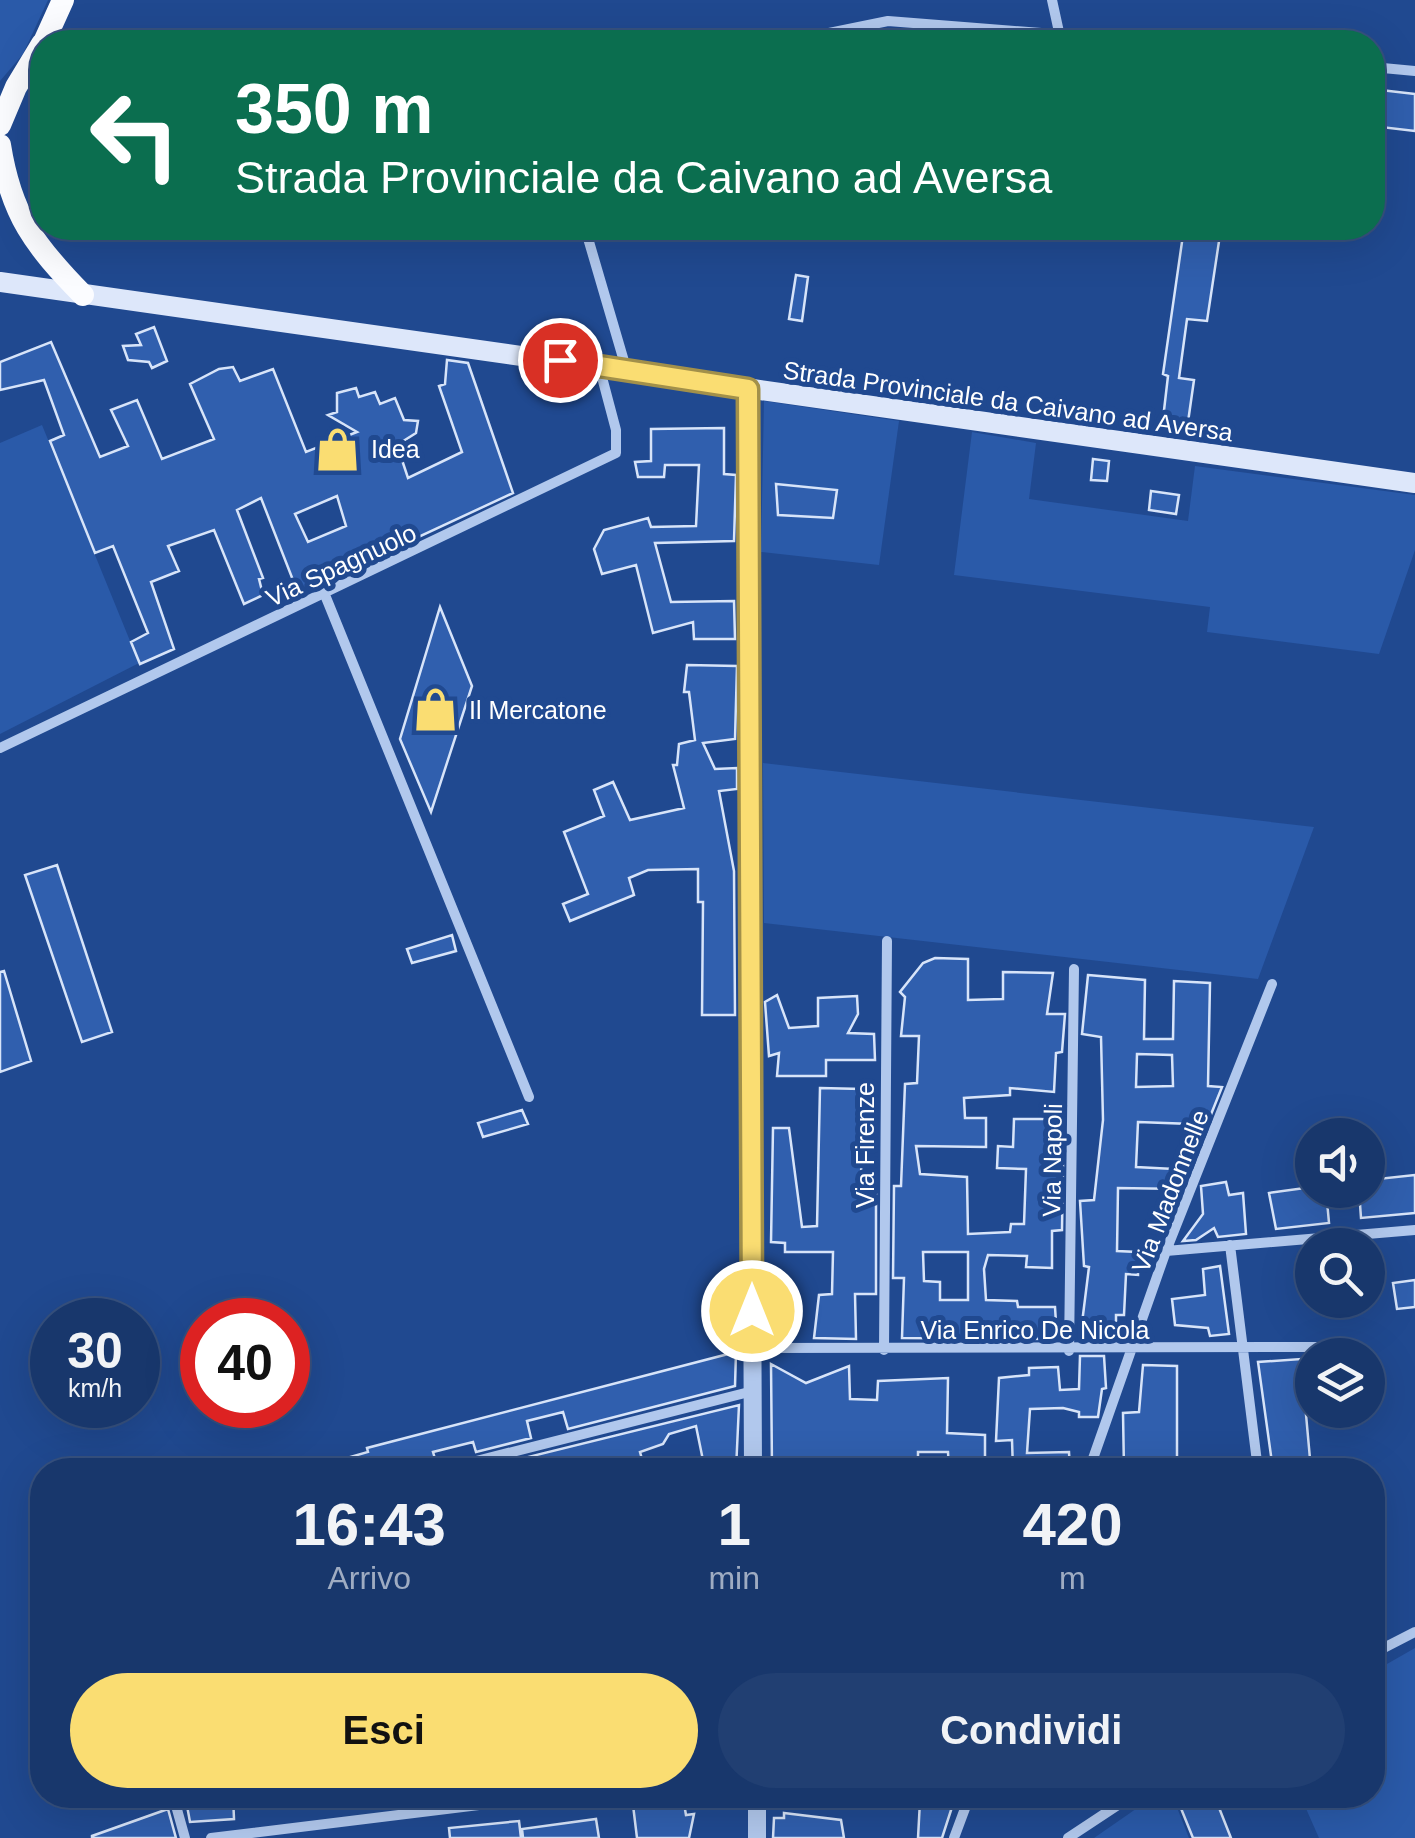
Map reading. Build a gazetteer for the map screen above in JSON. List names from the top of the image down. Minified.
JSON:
{"streets":{"main road":["Strada Provinciale da Caivano ad Aversa"],"street":["Via Spagnuolo","Via Firenze","Via Napoli","Via Madonnelle","Via Enrico De Nicola"]},"crossings":[["Strada Provinciale da Caivano ad Aversa","Via Spagnuolo"],["Via Firenze","Via Enrico De Nicola"],["Via Napoli","Via Enrico De Nicola"],["Via Madonnelle","Via Enrico De Nicola"]],"places":{"shop":["Idea","Il Mercatone"]},"page":{"turn":["350 m","Strada Provinciale da Caivano ad Aversa"],"speed":"30 km/h","limit":"40","eta":["16:43","Arrivo","1","min","420","m"],"buttons":["Esci","Condividi"]}}
